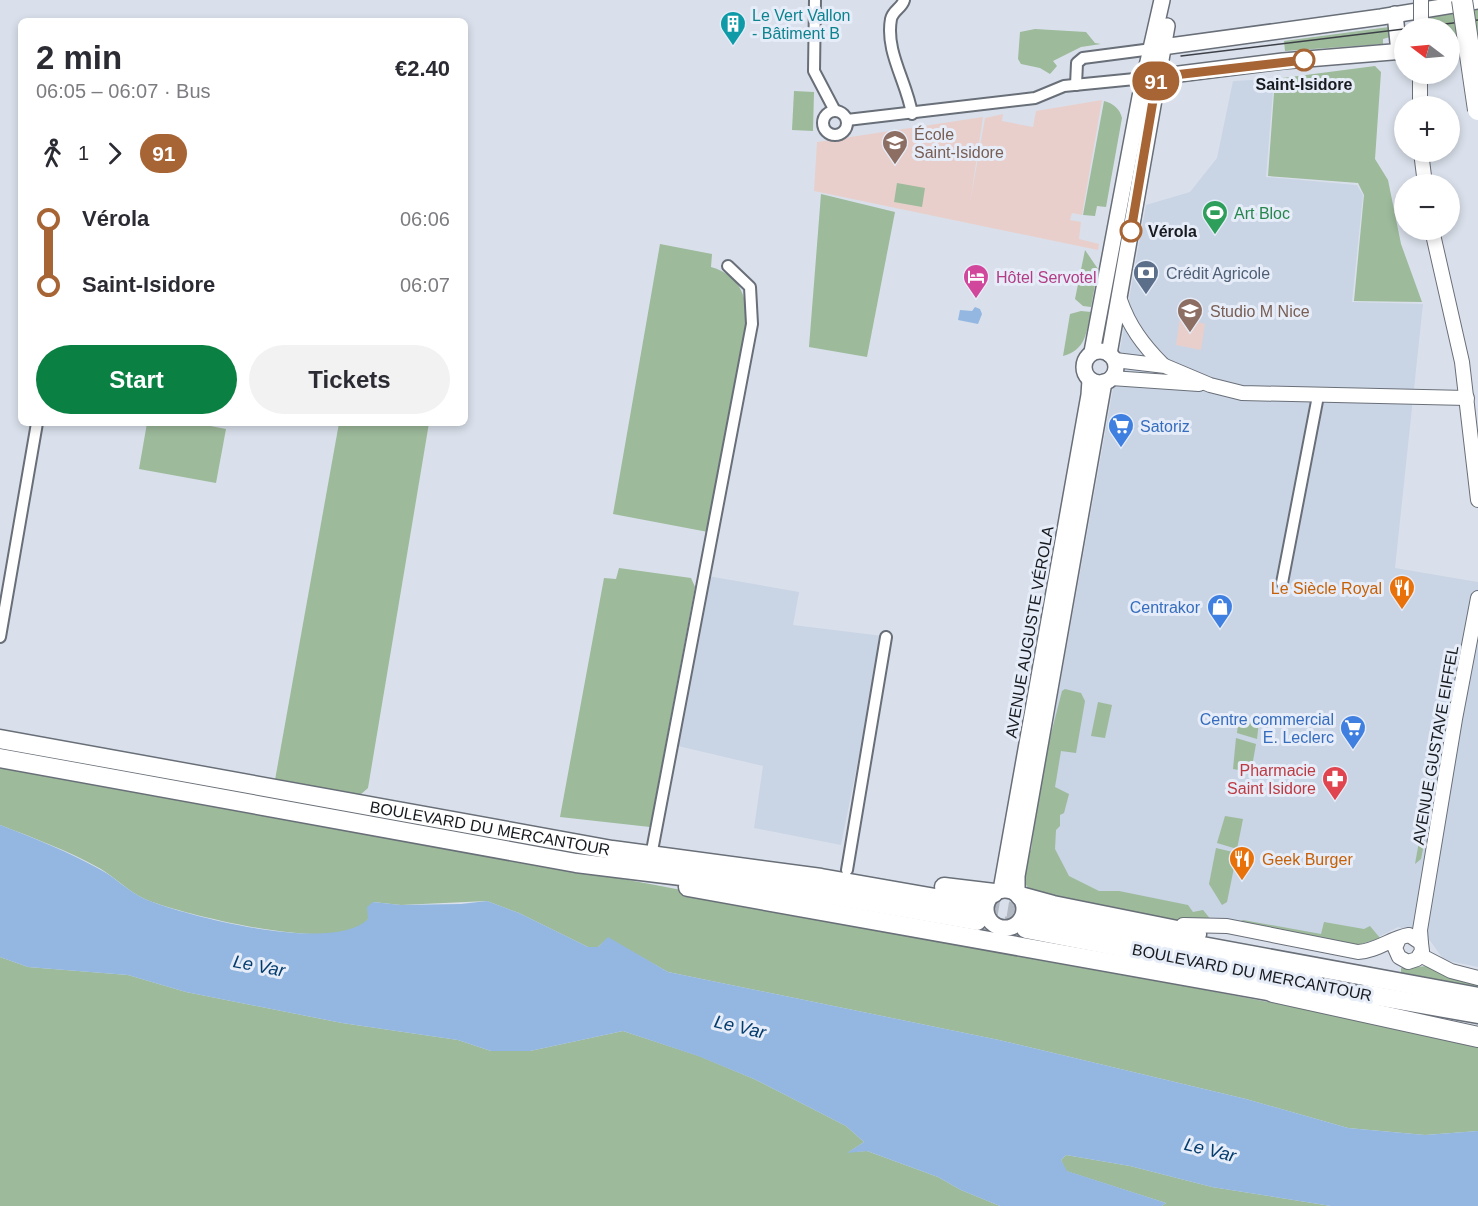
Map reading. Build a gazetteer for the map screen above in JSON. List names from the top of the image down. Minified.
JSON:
{"streets":{"main road":["AVENUE AUGUSTE VÉROLA","BOULEVARD DU MERCANTOUR"],"street":["AVENUE GUSTAVE EIFFEL"]},"crossings":[["AVENUE AUGUSTE VÉROLA","BOULEVARD DU MERCANTOUR"]],"water":["Le Var"],"places":{"building":["Le Vert Vallon - Bâtiment B"],"other":["Saint-Isidore","Vérola"],"school or university":["École Saint-Isidore","Studio M Nice"],"sports":["Art Bloc"],"bank":["Crédit Agricole"],"hotel":["Hôtel Servotel"],"supermarket":["Satoriz","Centre commercial E. Leclerc"],"restaurant":["Le Siècle Royal","Geek Burger"],"shop":["Centrakor"],"pharmacy":["Pharmacie Saint Isidore"]},"lines":["bus line 91"],"north":"left","page":{"on_map":"91","map_buttons":["+","−"],"heading":["2 min","06:05 – 06:07 · Bus","€2.40"],"legs":["1","91"],"list":[{"name":"Vérola","value":"06:06"},{"name":"Saint-Isidore","value":"06:07"}],"buttons":["Start","Tickets"]}}
